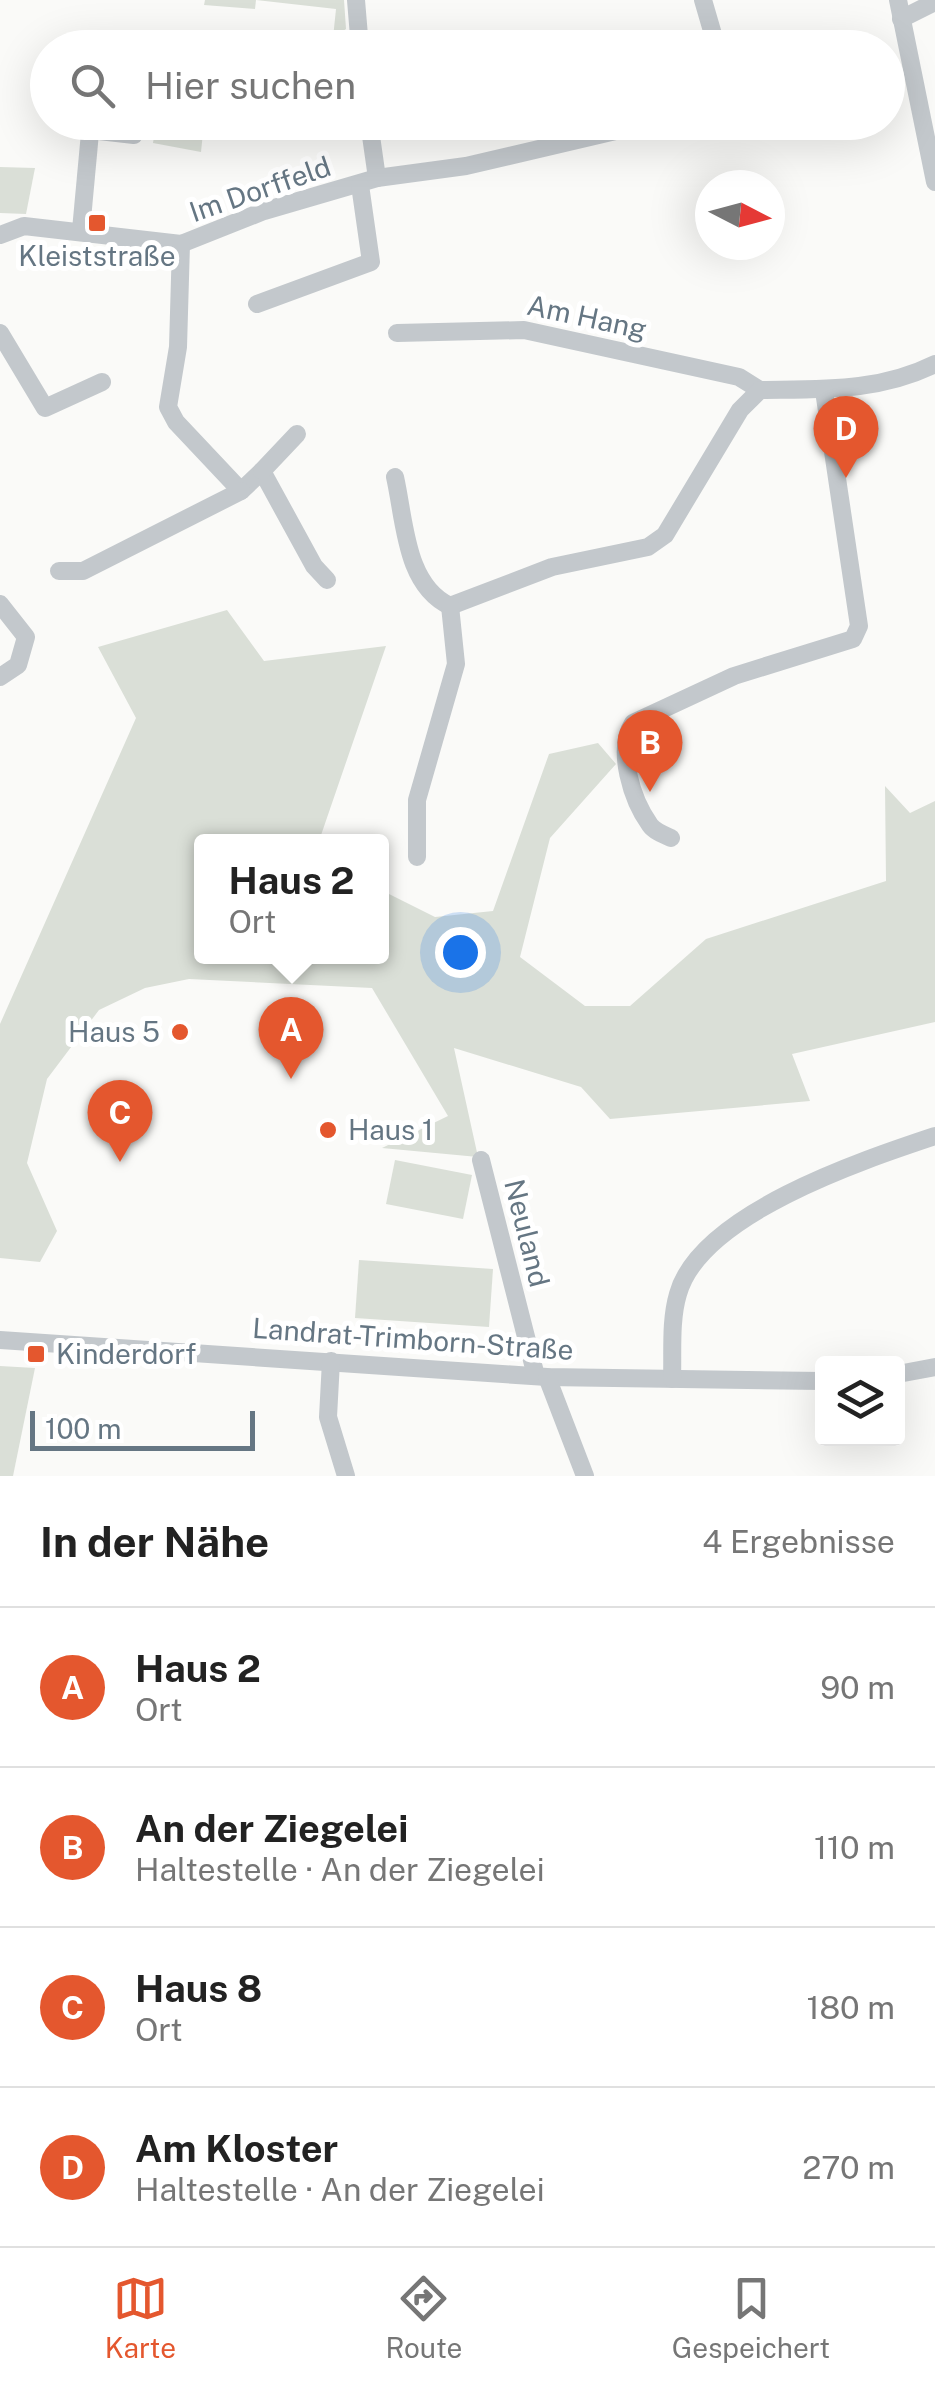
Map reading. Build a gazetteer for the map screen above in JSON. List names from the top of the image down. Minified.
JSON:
{"streets":{"street":["Im Dorffeld","Am Hang","Neuland","Landrat-Trimborn-Straße"]},"crossings":[["Neuland","Landrat-Trimborn-Straße"]],"places":{"transit":["Kleiststraße","Kinderdorf"],"other":["Haus 5","Haus 1"]},"scale_bar":"100 m","north":"right","page":{"search":"Hier suchen","pins":["D","B","A","C"],"popup":["Haus 2","Ort"],"scale":"100 m","heading":["In der Nähe","4 Ergebnisse"],"list":[{"mark":"A","name":"Haus 2","note":"Ort","value":"90 m"},{"mark":"B","name":"An der Ziegelei","note":"Haltestelle · An der Ziegelei","value":"110 m"},{"mark":"C","name":"Haus 8","note":"Ort","value":"180 m"},{"mark":"D","name":"Am Kloster","note":"Haltestelle · An der Ziegelei","value":"270 m"}],"nav":["Karte","Route","Gespeichert"]}}
